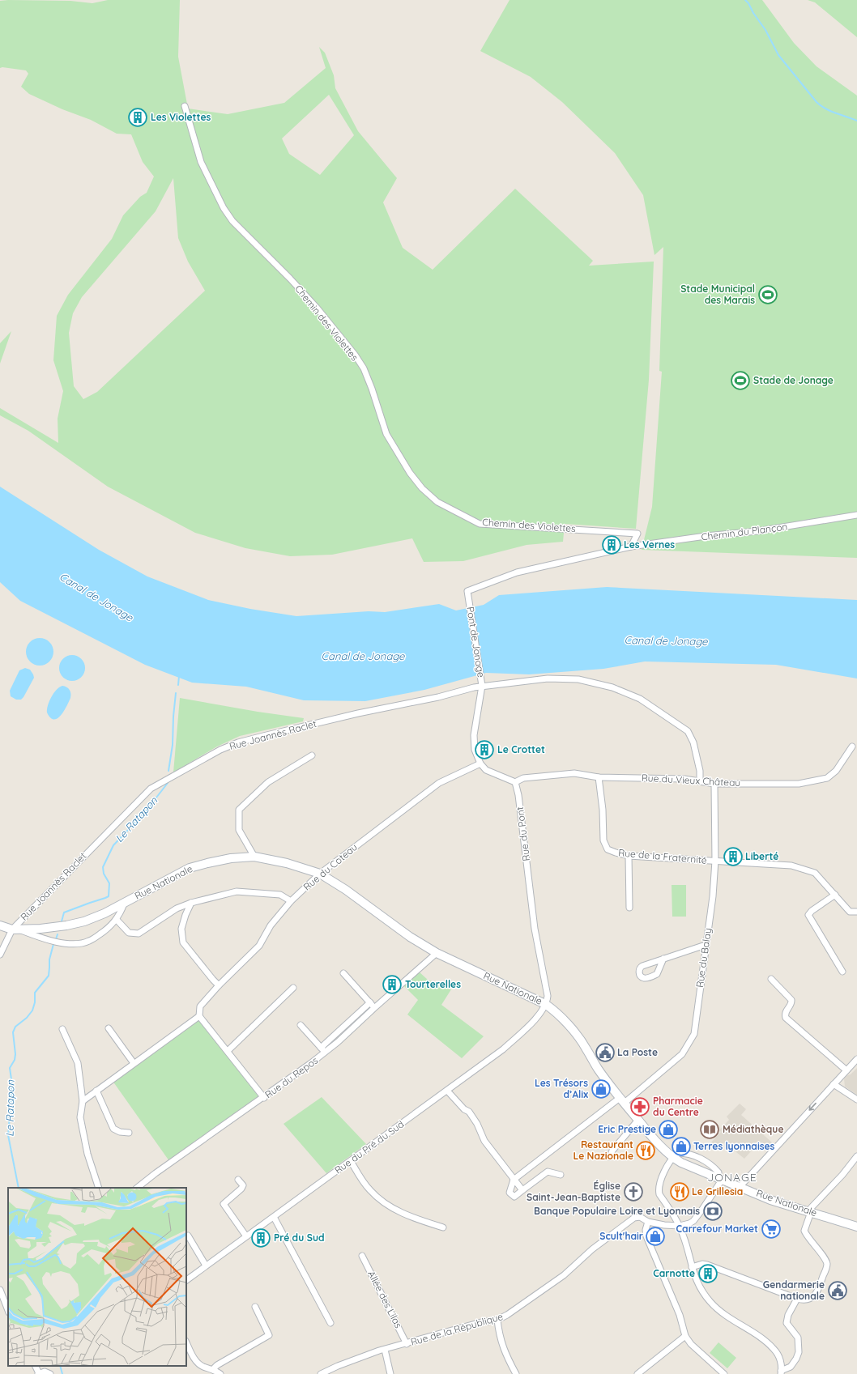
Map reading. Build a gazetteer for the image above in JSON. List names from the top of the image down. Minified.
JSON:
{"streets":{"main road":["Rue Nationale"],"street":["Chemin des Violettes","Chemin du Plançon","Pont de Jonage","Rue Joannès Raclet","Rue du Vieux Château","Rue du Pont","Rue de la Fraternité","Rue du Coteau","Rue du Balay","Rue du Repos","Rue du Pré du Sud","Allée des Lilas","Rue de la République"]},"crossings":[["Chemin des Violettes","Chemin du Plançon"],["Chemin du Plançon","Pont de Jonage"],["Pont de Jonage","Rue Joannès Raclet"],["Rue Joannès Raclet","Rue du Vieux Château"],["Rue Joannès Raclet","Rue Nationale"],["Rue du Vieux Château","Rue du Pont"],["Rue du Vieux Château","Rue de la Fraternité"],["Rue du Vieux Château","Rue du Balay"],["Rue du Pont","Rue Nationale"],["Rue du Pont","Rue du Pré du Sud"],["Rue de la Fraternité","Rue du Balay"],["Rue du Coteau","Rue Nationale"],["Rue Nationale","Rue du Balay"],["Rue Nationale","Rue du Repos"],["Rue Nationale","Rue du Pré du Sud"],["Allée des Lilas","Rue de la République"]],"districts":["JONAGE"],"water":["Canal de Jonage","Le Ratapon"],"places":{"building":["Les Violettes","Les Vernes","Le Crottet","Liberté","Tourterelles","Pré du Sud","Carnotte"],"sports":["Stade Municipal des Marais","Stade de Jonage"],"public building":["La Poste","Gendarmerie nationale"],"shop":["Les Trésors d’Alix","Eric Prestige","Terres lyonnaises","Scult'hair"],"pharmacy":["Pharmacie du Centre"],"library":["Médiathèque"],"restaurant":["Restaurant Le Nazionale","Le Grillesia"],"church":["Église Saint-Jean-Baptiste"],"bank":["Banque Populaire Loire et Lyonnais"],"supermarket":["Carrefour Market"]}}
